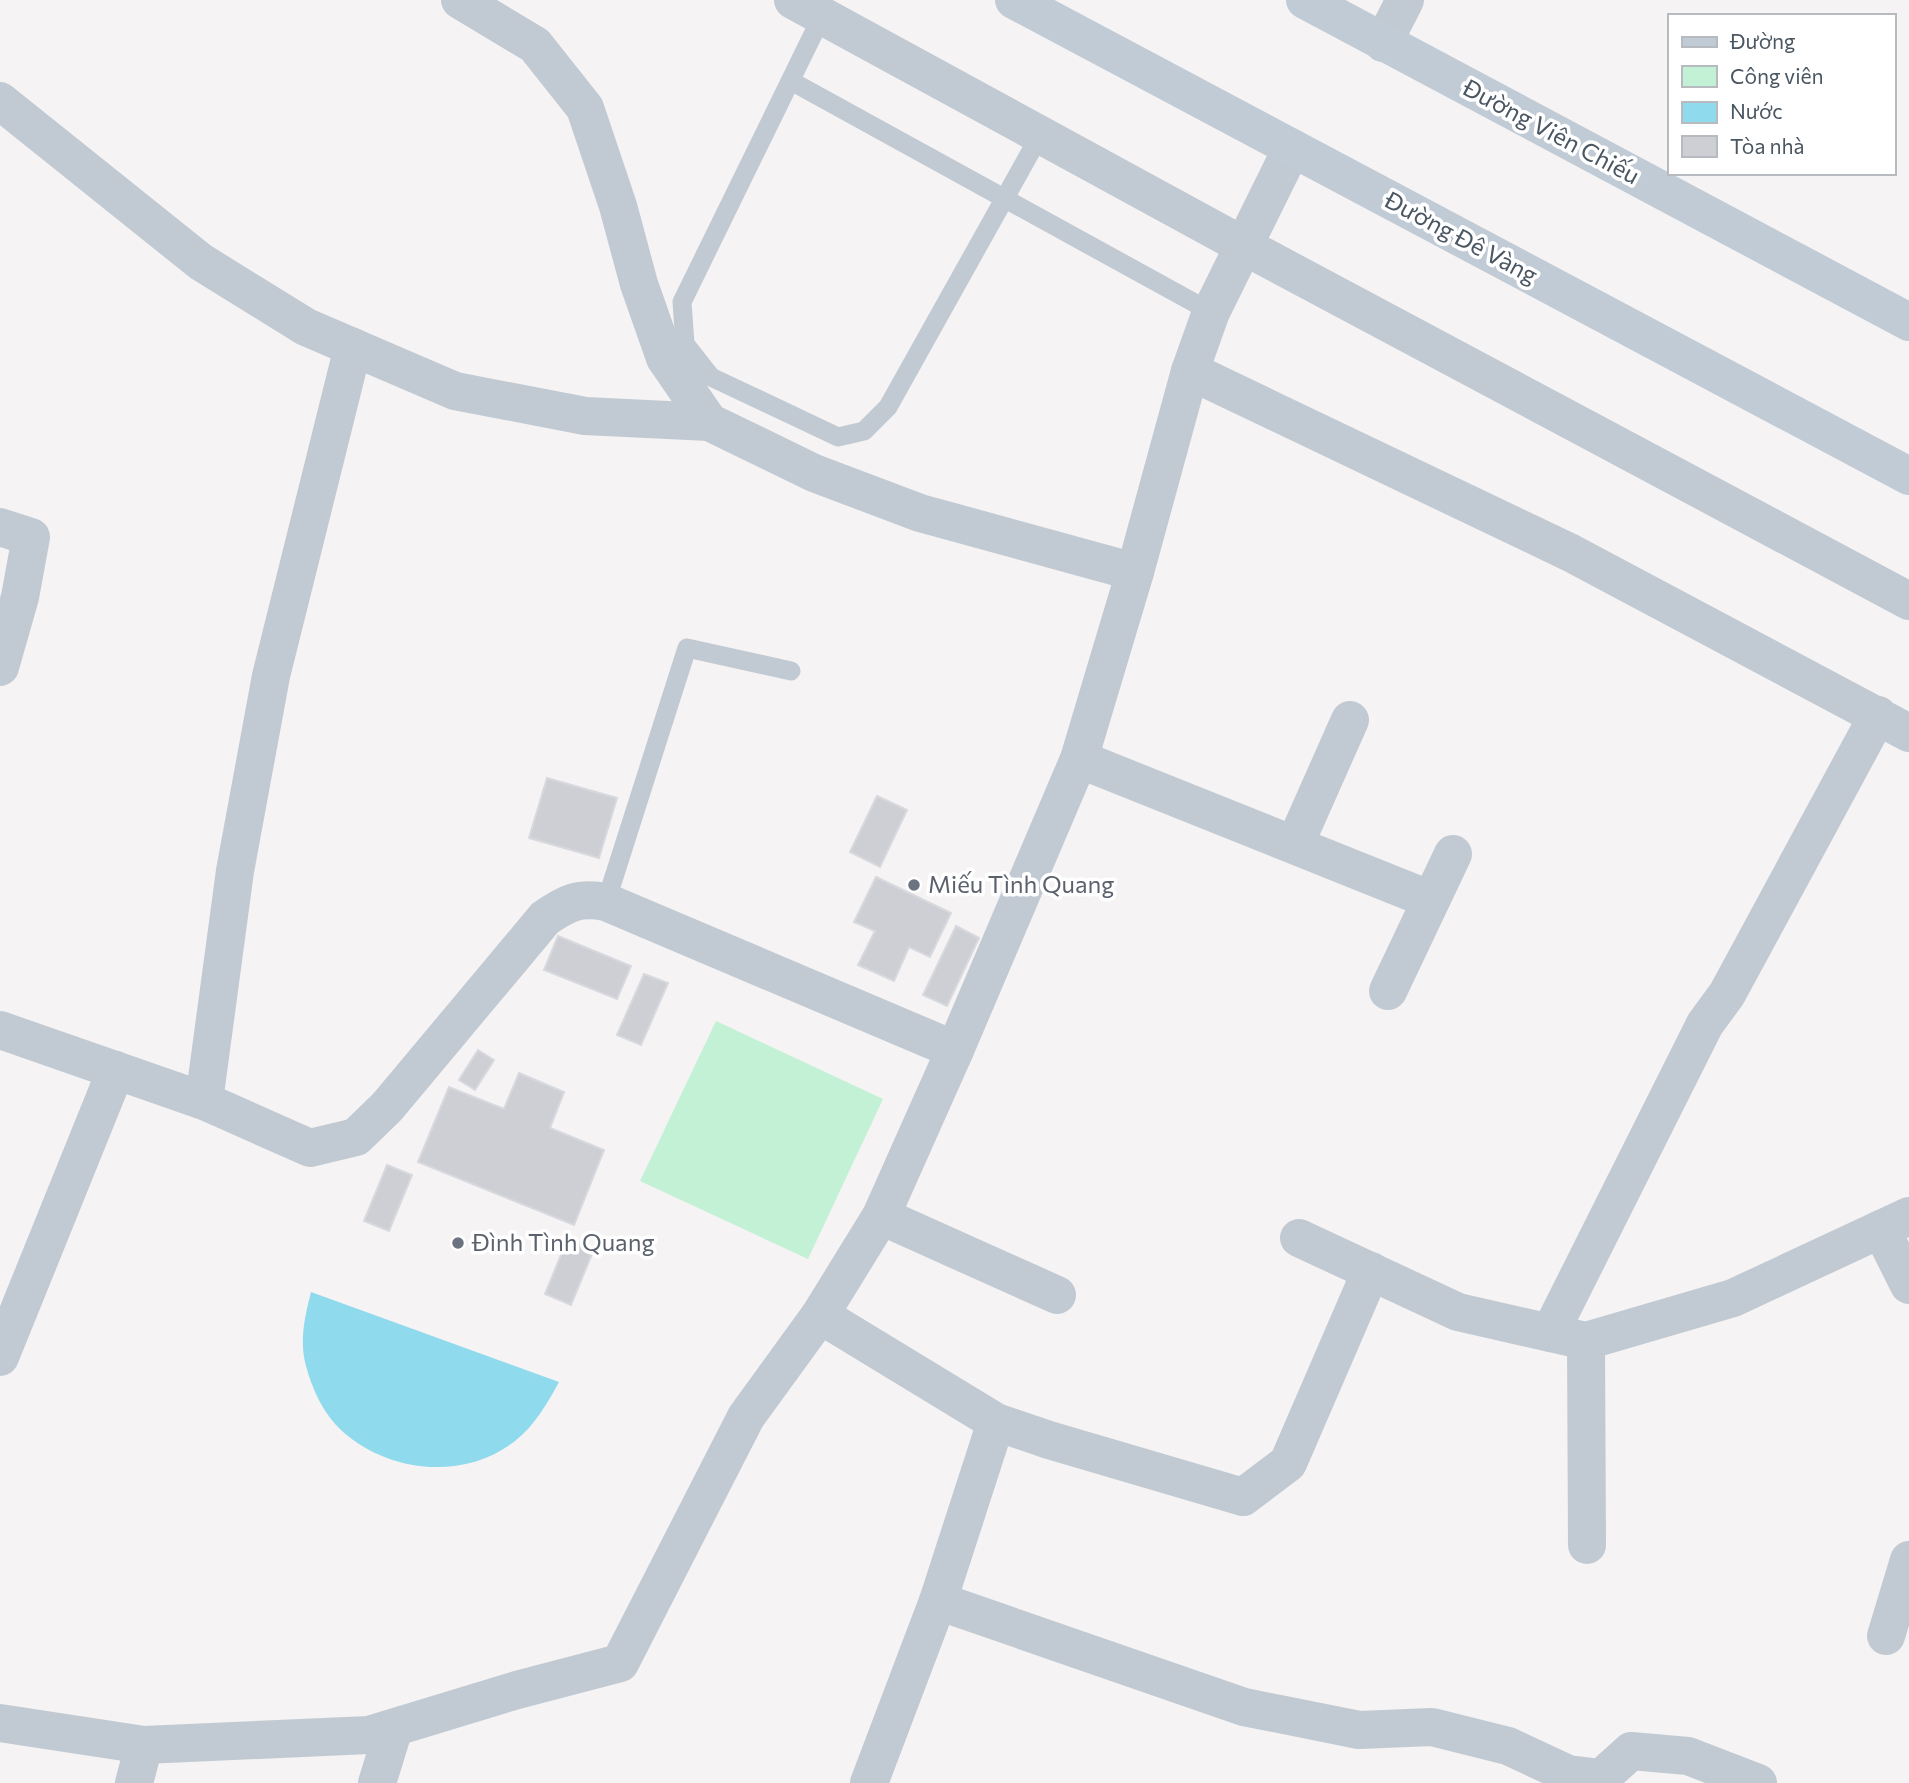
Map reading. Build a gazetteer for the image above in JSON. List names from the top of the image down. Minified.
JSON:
{"streets":{"main road":["Đường Viên Chiếu","Đường Đê Vàng"]},"places":["Miếu Tình Quang","Đình Tình Quang"],"legend":["Đường","Công viên","Nước","Tòa nhà"]}
